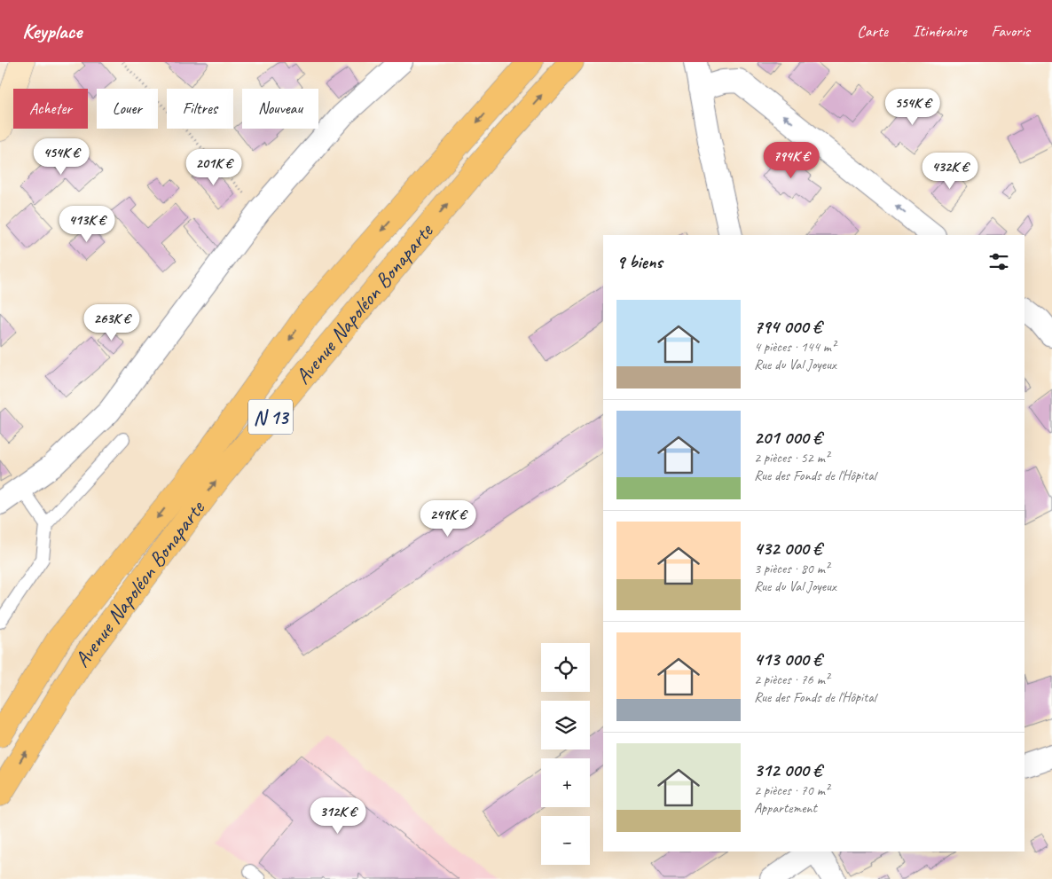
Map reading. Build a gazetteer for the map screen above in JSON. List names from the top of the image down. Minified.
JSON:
{"streets":{"main road":["Avenue Napoléon Bonaparte","N 13"]},"page":{"header":"Keyplace","nav":["Carte","Itinéraire","Favoris"],"price":["554K €","454K €","794K €","201K €","432K €","413K €","263K €","249K €","312K €"],"chip":["Acheter","Louer","Filtres","Nouveau"],"heading":"9 biens","list":[{"name":"794 000 €","note":"4 pièces · 144 m² · Rue du Val Joyeux"},{"name":"201 000 €","note":"2 pièces · 52 m² · Rue des Fonds de l'Hôpital"},{"name":"432 000 €","note":"3 pièces · 80 m² · Rue du Val Joyeux"},{"name":"413 000 €","note":"2 pièces · 76 m² · Rue des Fonds de l'Hôpital"},{"name":"312 000 €","note":"2 pièces · 70 m² · Appartement"}],"map_buttons":["+","−"]}}
